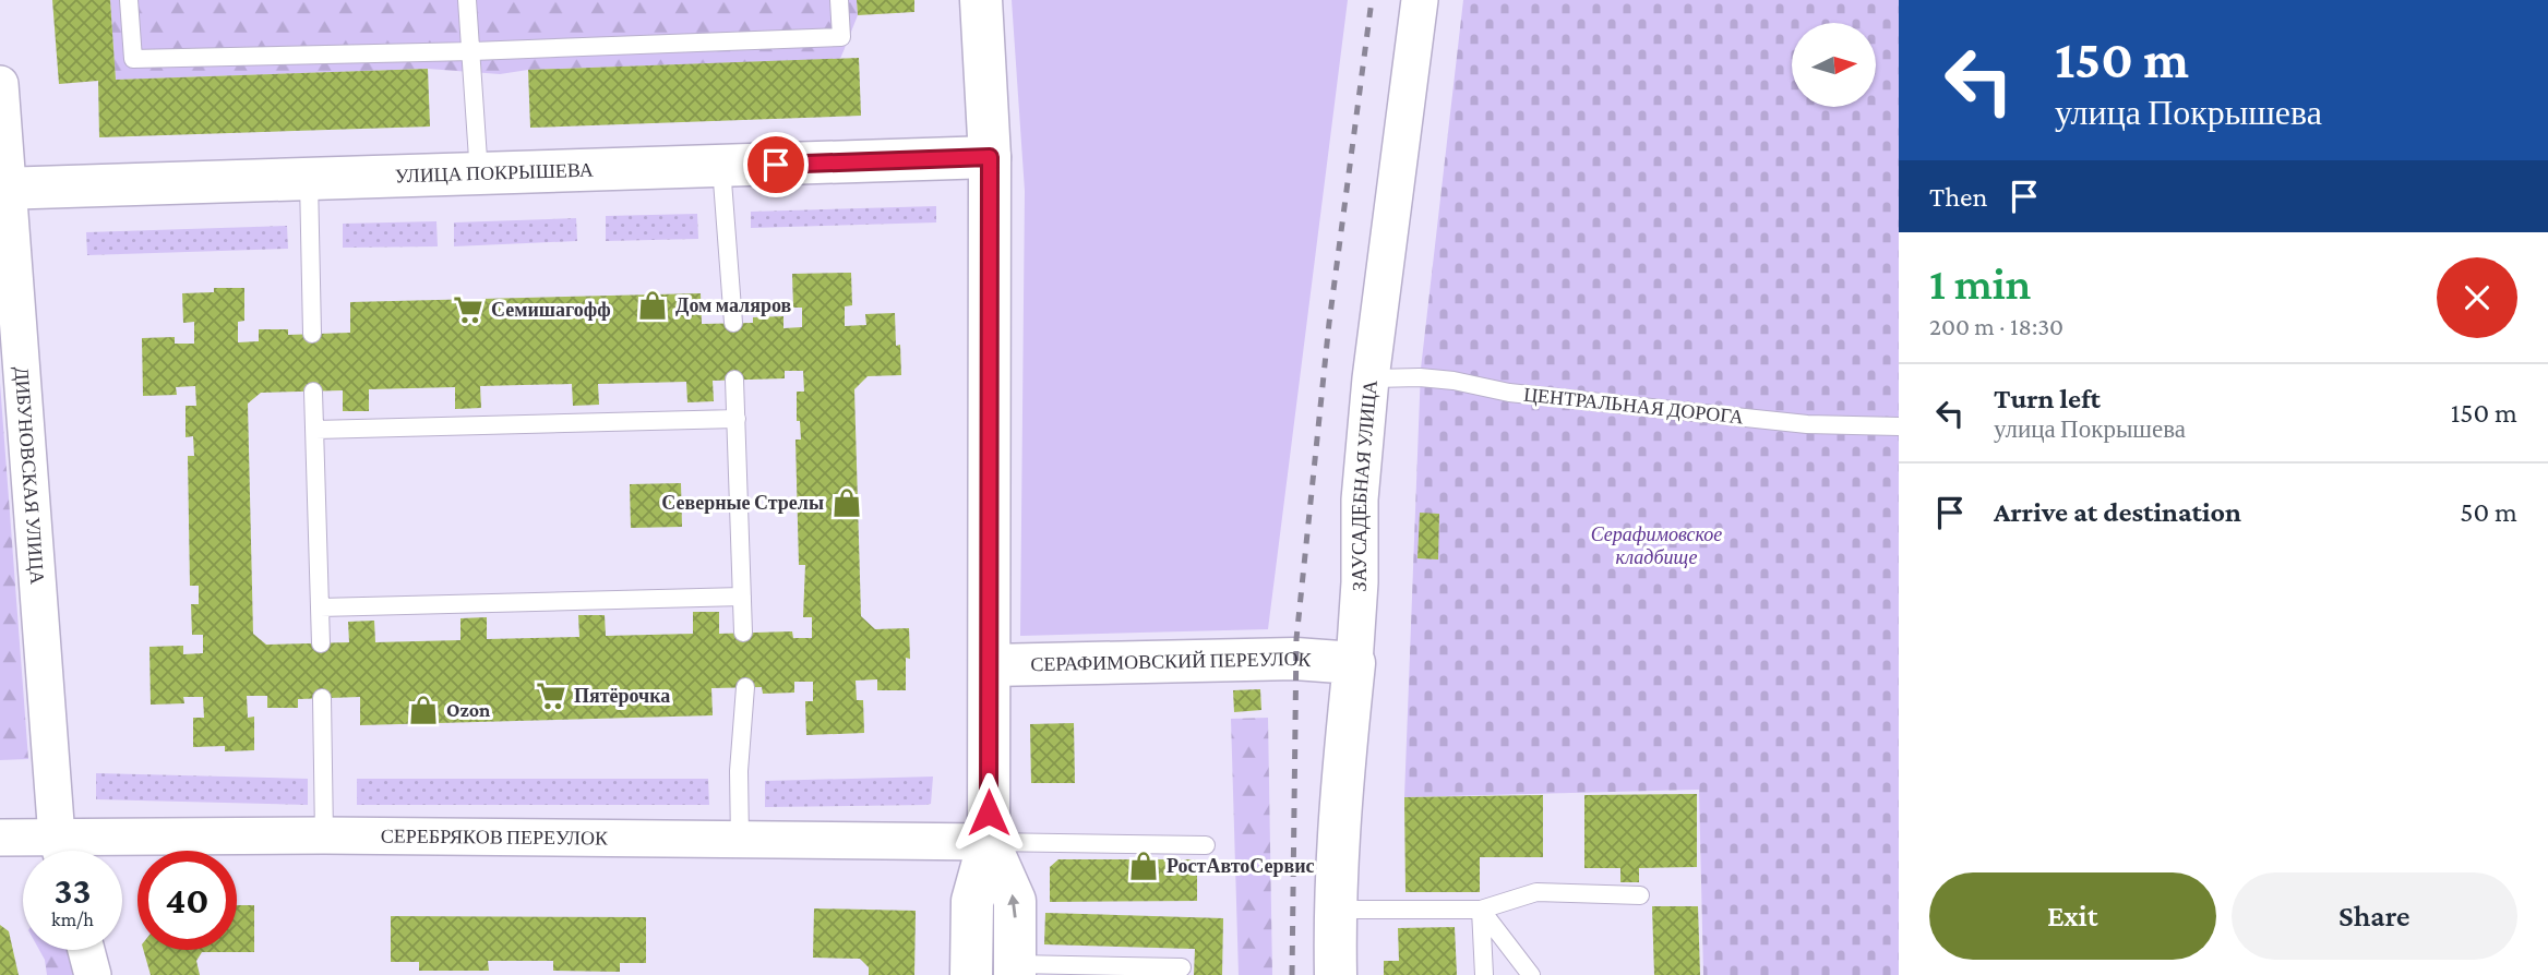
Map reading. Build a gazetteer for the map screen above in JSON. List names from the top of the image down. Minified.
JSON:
{"streets":{"street":["УЛИЦА ПОКРЫШЕВА","ДИБУНОВСКАЯ УЛИЦА","ЗАУСАДЕБНАЯ УЛИЦА","СЕРАФИМОВСКИЙ ПЕРЕУЛОК","СЕРЕБРЯКОВ ПЕРЕУЛОК"],"lane":["ЦЕНТРАЛЬНАЯ ДОРОГА"]},"crossings":[["УЛИЦА ПОКРЫШЕВА","ДИБУНОВСКАЯ УЛИЦА"],["ЦЕНТРАЛЬНАЯ ДОРОГА","ЗАУСАДЕБНАЯ УЛИЦА"],["ЗАУСАДЕБНАЯ УЛИЦА","СЕРАФИМОВСКИЙ ПЕРЕУЛОК"]],"parks":["Серафимовское кладбище"],"places":{"shop":["Дом маляров","Северные Стрелы","Ozon","РостАвтоСервис"],"supermarket":["Семишагофф","Пятёрочка"]},"north":"right","page":{"turn":["150 m","улица Покрышева"],"then":"Then","heading":["1 min","200 m · 18:30"],"list":[{"name":"Turn left","note":"улица Покрышева","value":"150 m"},{"name":"Arrive at destination","value":"50 m"}],"speed":"33 km/h","limit":"40","buttons":["Exit","Share"]}}
